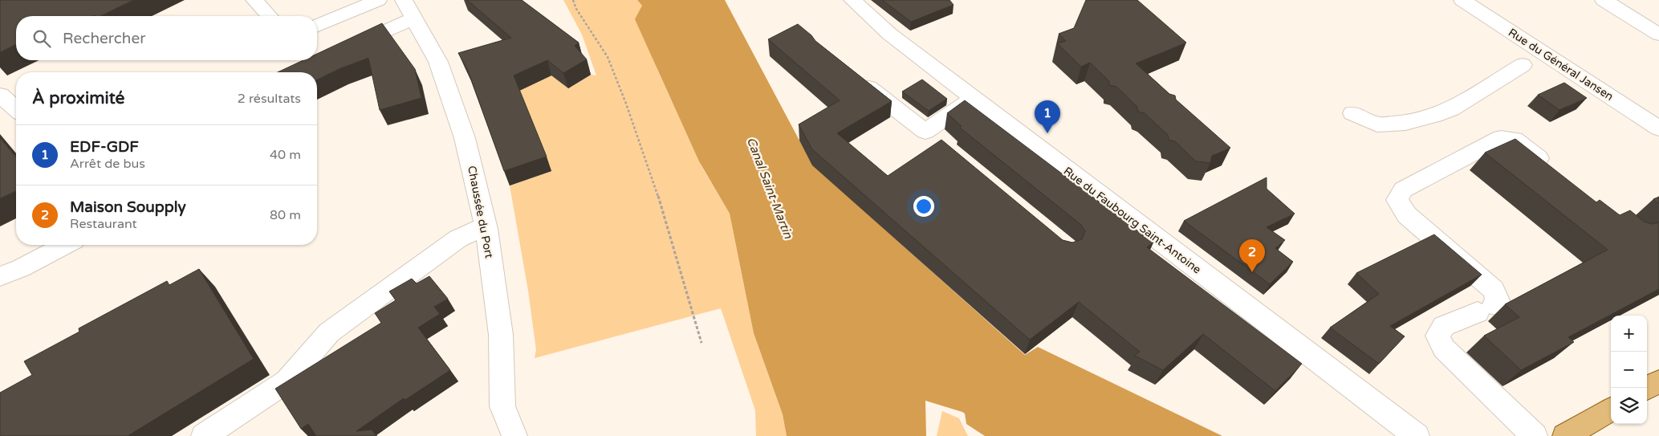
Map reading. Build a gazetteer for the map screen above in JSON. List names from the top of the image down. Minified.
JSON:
{"streets":{"street":["Rue du Général Jansen","Chaussée du Port","Rue du Faubourg Saint-Antoine"]},"water":["Canal Saint-Martin"],"page":{"search":"Rechercher","heading":["À proximité","2 résultats"],"pins":["1","2"],"list":[{"mark":"1","name":"EDF-GDF","note":"Arrêt de bus","value":"40 m"},{"mark":"2","name":"Maison Soupply","note":"Restaurant","value":"80 m"}],"map_buttons":["+","−"]}}
